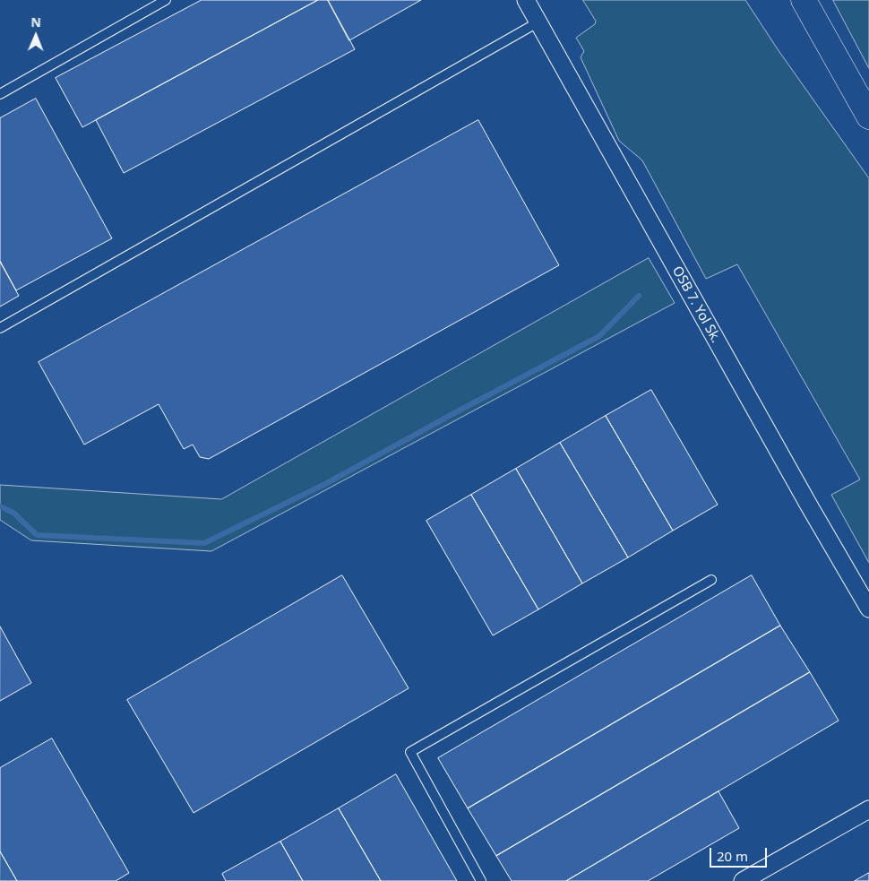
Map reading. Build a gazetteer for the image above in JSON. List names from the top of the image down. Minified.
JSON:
{"streets":{"street":["OSB 7. Yol Sk."]},"scale_bar":"20 m","north":"top"}
